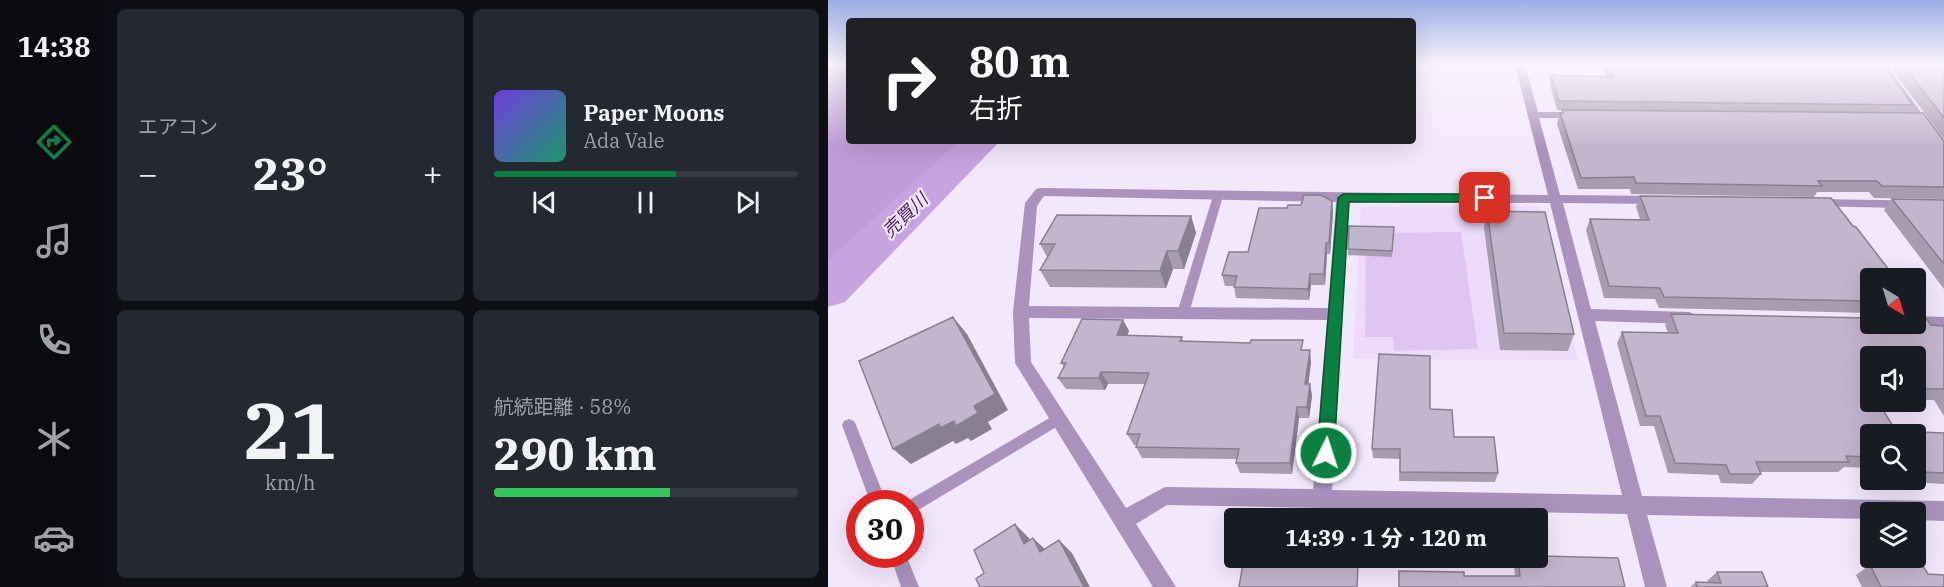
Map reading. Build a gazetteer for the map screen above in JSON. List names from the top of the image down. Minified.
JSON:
{"water":["売買川"],"north":"bottom right","page":{"tabs":"14:38","tile":["エアコン",["21","km/h"],["航続距離 · 58%","290 km"]],"turn":["80 m","右折"],"song":["Paper Moons","Ada Vale"],"heat":["−","23°","+"],"limit":"30","trip":"14:39 · 1 分 · 120 m"}}
